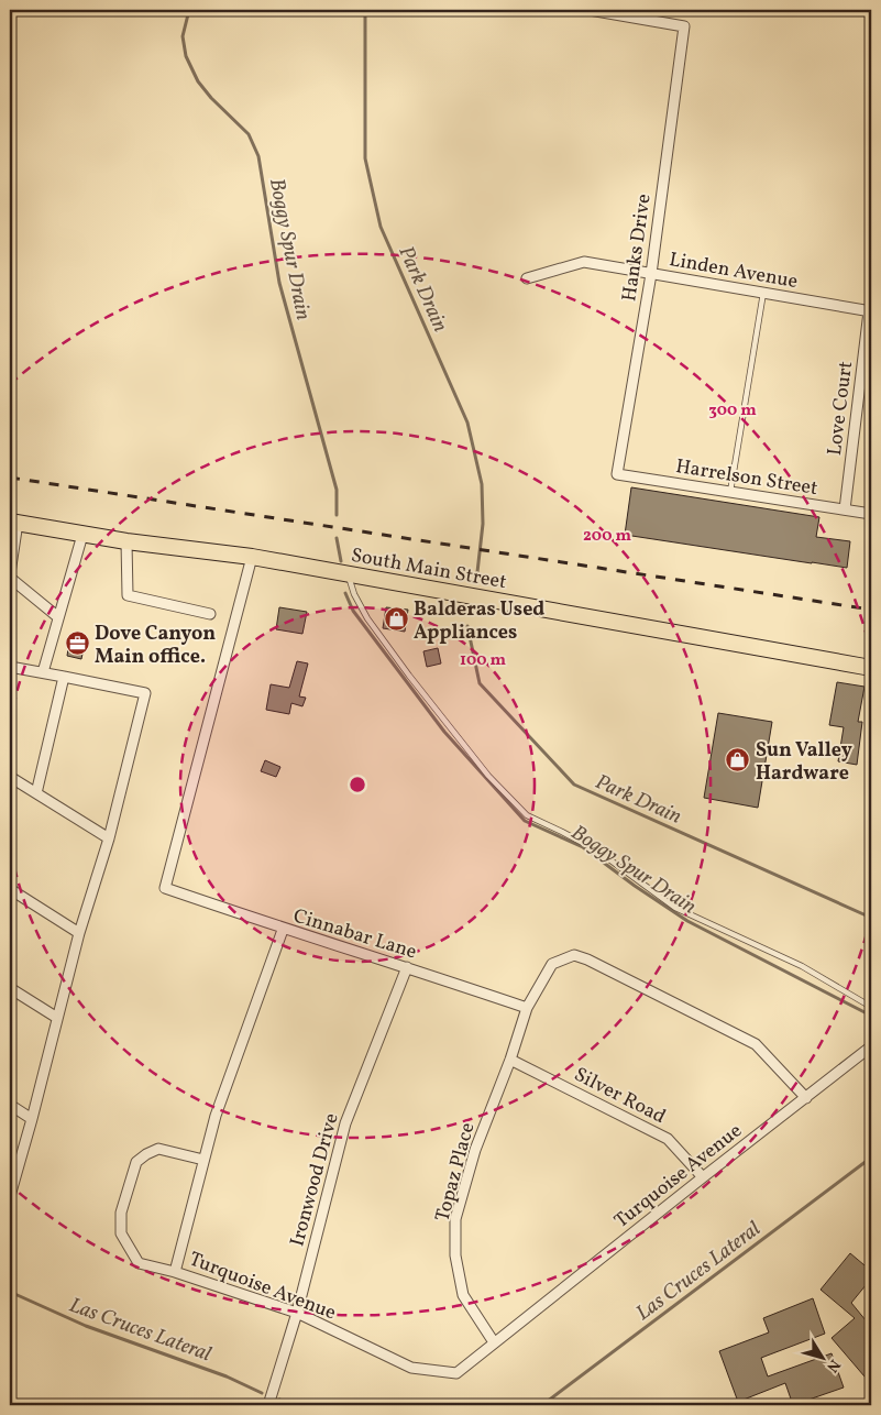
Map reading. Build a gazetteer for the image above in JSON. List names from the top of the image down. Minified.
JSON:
{"streets":{"main road":["South Main Street"],"street":["Hanks Drive","Linden Avenue","Love Court","Harrelson Street","Cinnabar Lane","Silver Road","Topaz Place","Turquoise Avenue","Ironwood Drive"]},"crossings":[["Hanks Drive","Linden Avenue"],["Hanks Drive","Harrelson Street"],["Linden Avenue","Love Court"],["Love Court","Harrelson Street"],["South Main Street","Cinnabar Lane"],["Cinnabar Lane","Topaz Place"],["Cinnabar Lane","Turquoise Avenue"],["Cinnabar Lane","Ironwood Drive"],["Silver Road","Topaz Place"],["Silver Road","Turquoise Avenue"],["Topaz Place","Turquoise Avenue"],["Turquoise Avenue","Ironwood Drive"]],"water":["Boggy Spur Drain","Park Drain","Las Cruces Lateral"],"places":{"shop":["Balderas Used Appliances","Sun Valley Hardware"],"office":["Dove Canyon Main office."]},"north":"bottom right","rings":["300 m","200 m","100 m"]}
